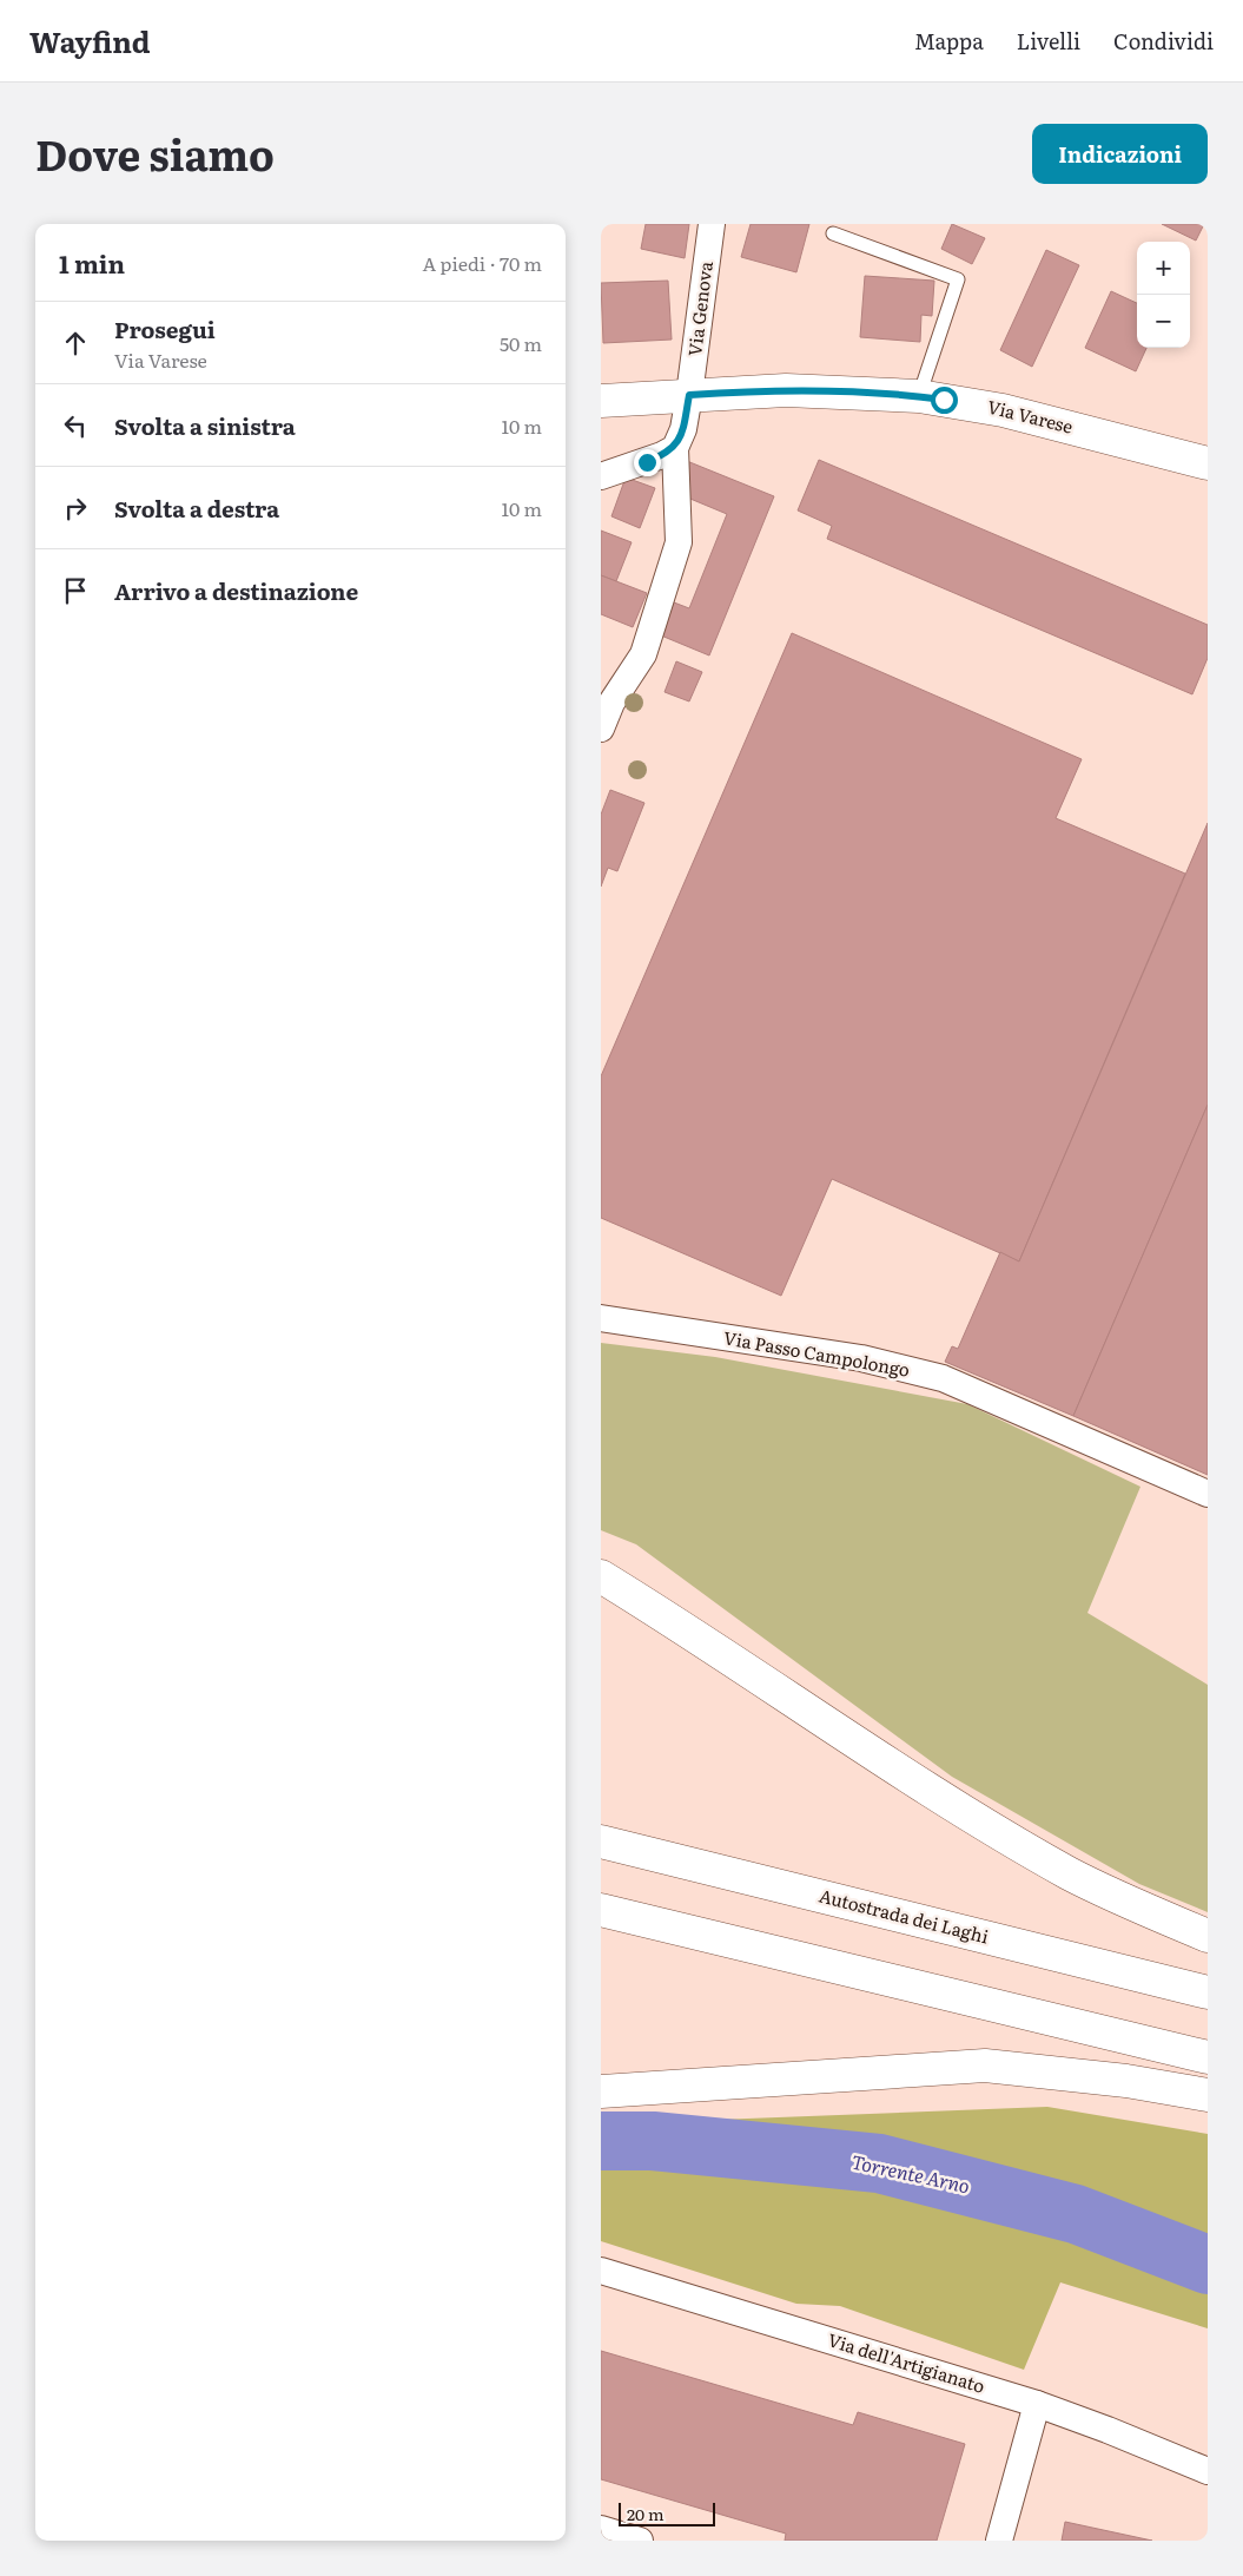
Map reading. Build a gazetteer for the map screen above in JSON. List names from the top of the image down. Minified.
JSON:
{"streets":{"main road":["Via Varese","Autostrada dei Laghi"],"street":["Via Genova","Via Passo Campolongo","Via dell'Artigianato"]},"crossings":[["Via Genova","Via Varese"]],"water":["Torrente Arno"],"scale_bar":"20 m","page":{"header":"Wayfind","nav":["Mappa","Livelli","Condividi"],"title":"Dove siamo","buttons":"Indicazioni","heading":["1 min","A piedi · 70 m"],"map_buttons":["+","−"],"list":[["Prosegui","Via Varese","50 m"],["Svolta a sinistra","10 m"],["Svolta a destra","10 m"],"Arrivo a destinazione"],"scale":"20 m"}}
